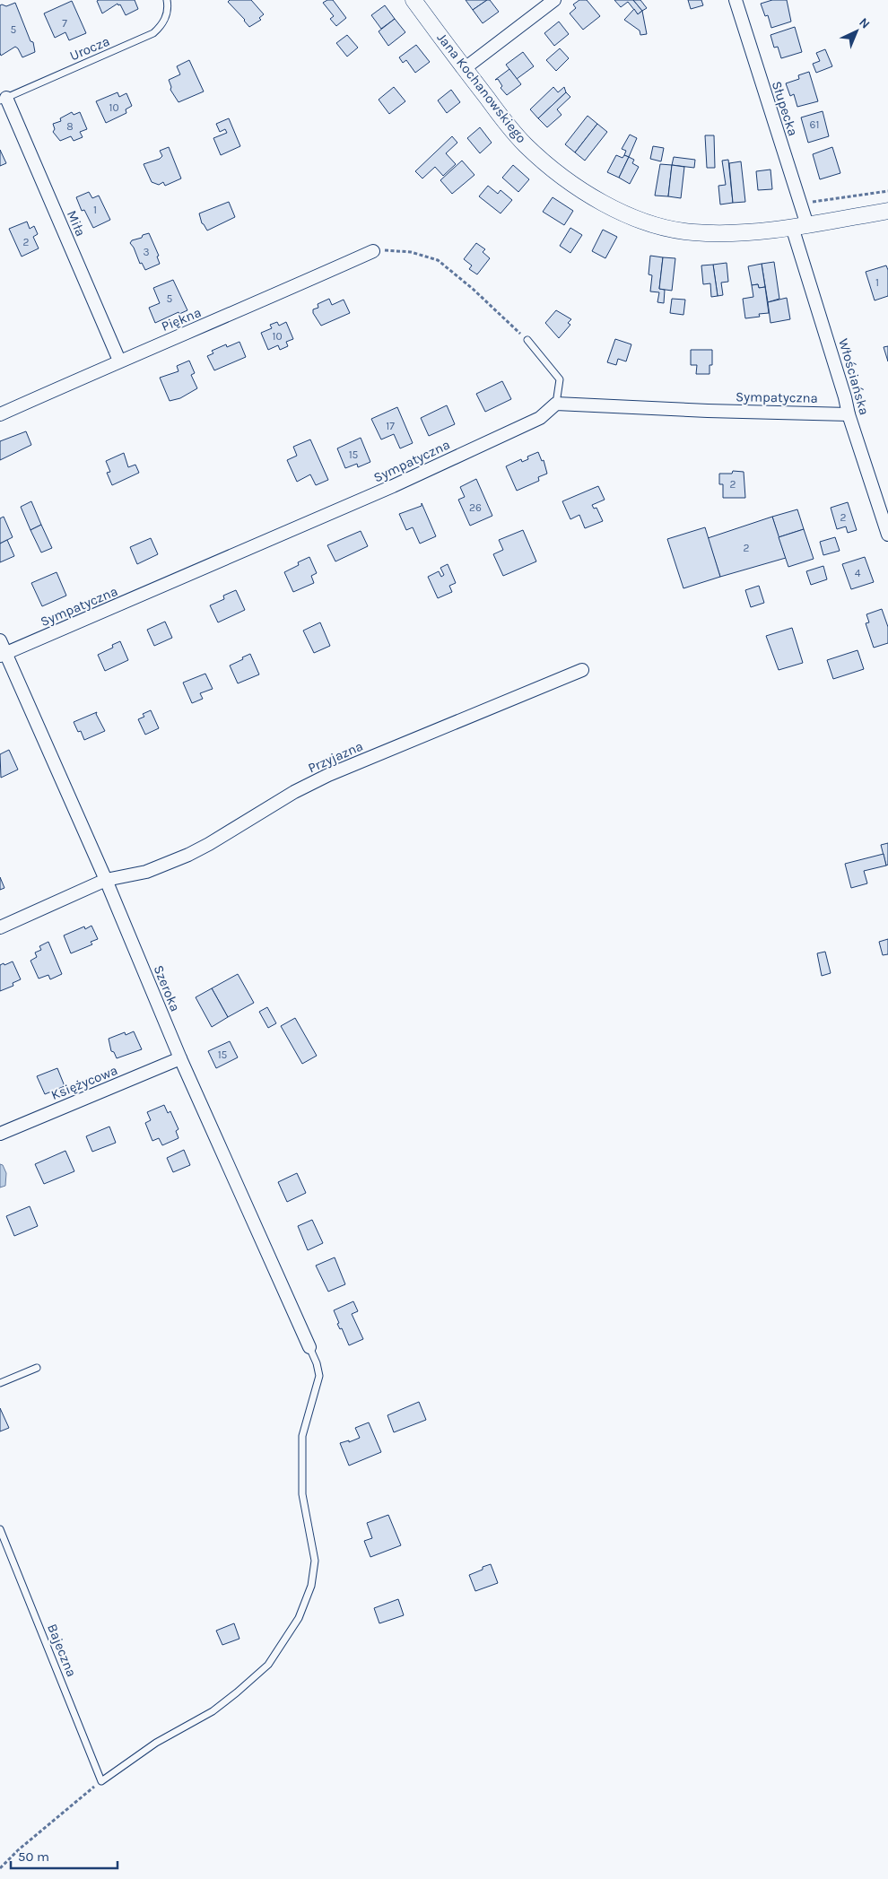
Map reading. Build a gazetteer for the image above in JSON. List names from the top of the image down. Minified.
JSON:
{"streets":{"street":["Jana Kochanowskiego","Słupecka","Miła","Piękna","Włościańska","Sympatyczna","Przyjazna","Szeroka","Księżycowa"],"lane":["Urocza","Bajeczna"]},"crossings":[["Urocza","Miła"],["Jana Kochanowskiego","Słupecka"],["Jana Kochanowskiego","Włościańska"],["Słupecka","Włościańska"],["Miła","Piękna"],["Włościańska","Sympatyczna"],["Sympatyczna","Szeroka"],["Przyjazna","Szeroka"],["Szeroka","Księżycowa"]],"house_numbers":["7","5","10","61","8","1","2","3","1","5","10","17","15","2","26","2","2","4","15"],"scale_bar":"50 m","north":"top right"}
